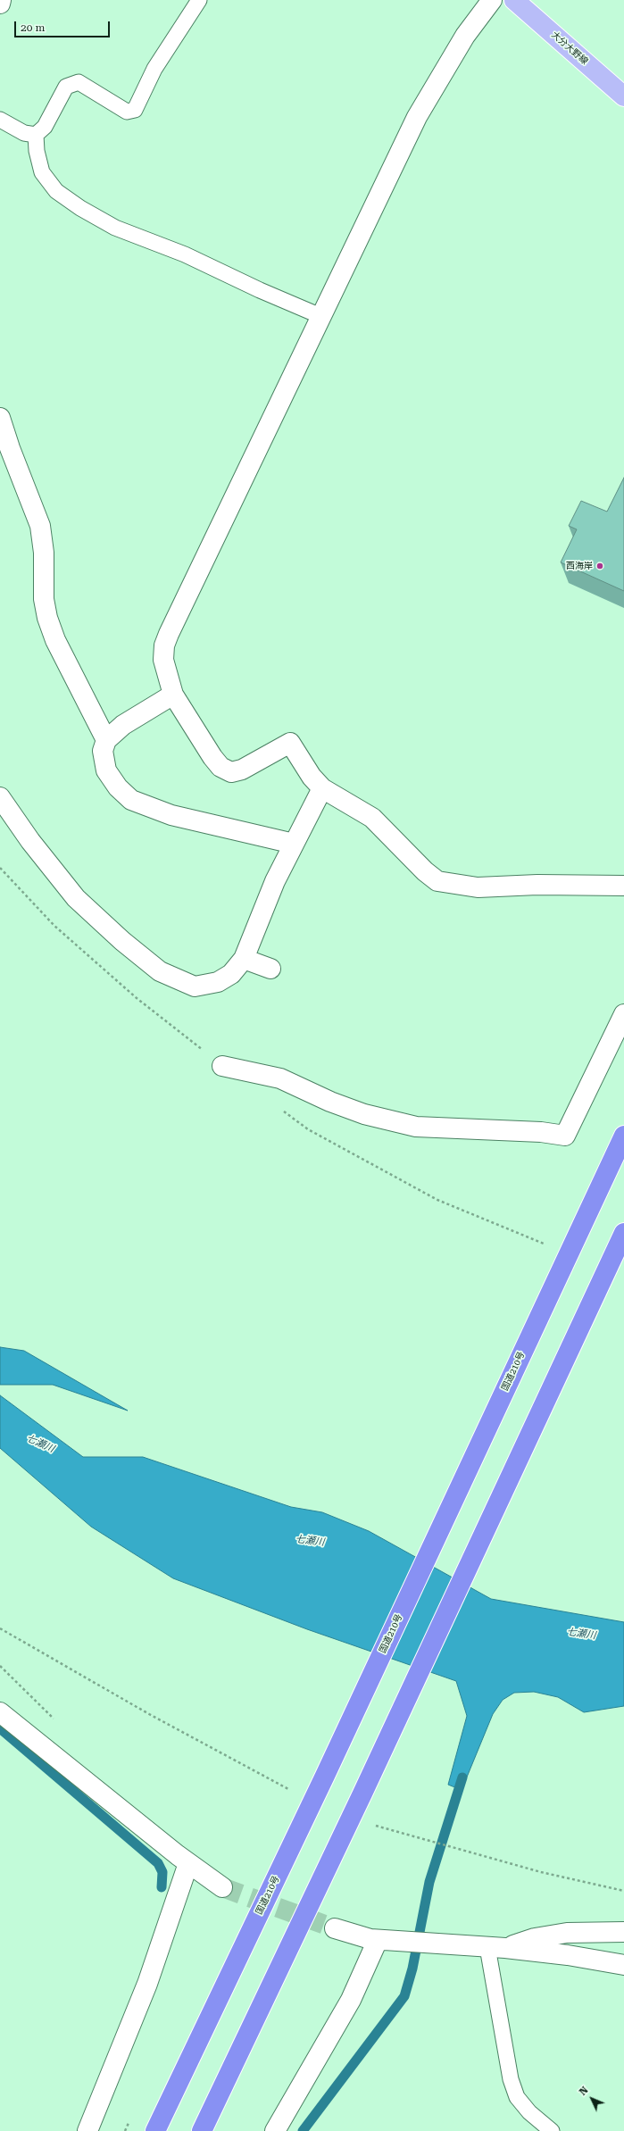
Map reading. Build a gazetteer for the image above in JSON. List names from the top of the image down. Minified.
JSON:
{"streets":{"highway":["国道210号"],"main road":["大分大野線"]},"water":["七瀬川"],"places":["西海岸"],"scale_bar":"20 m","north":"top left"}
